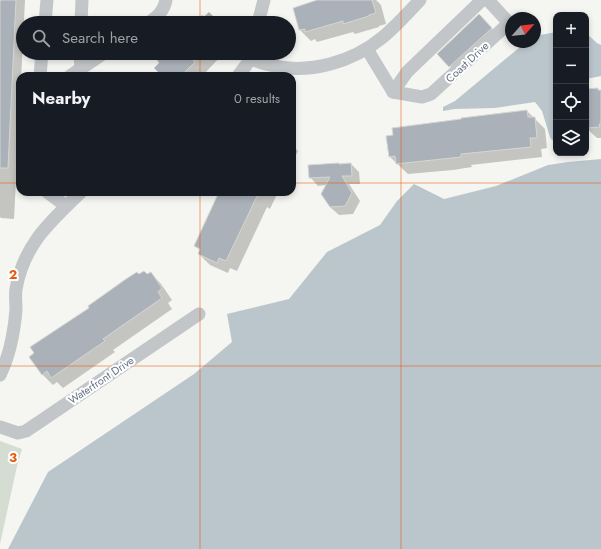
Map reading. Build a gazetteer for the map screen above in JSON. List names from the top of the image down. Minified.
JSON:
{"streets":{"street":["Coast Drive","Waterfront Drive"]},"north":"top right","page":{"map_buttons":["+","−"],"search":"Search here","heading":["Nearby","0 results"]},"grid":{"rows":["2","3"]}}
